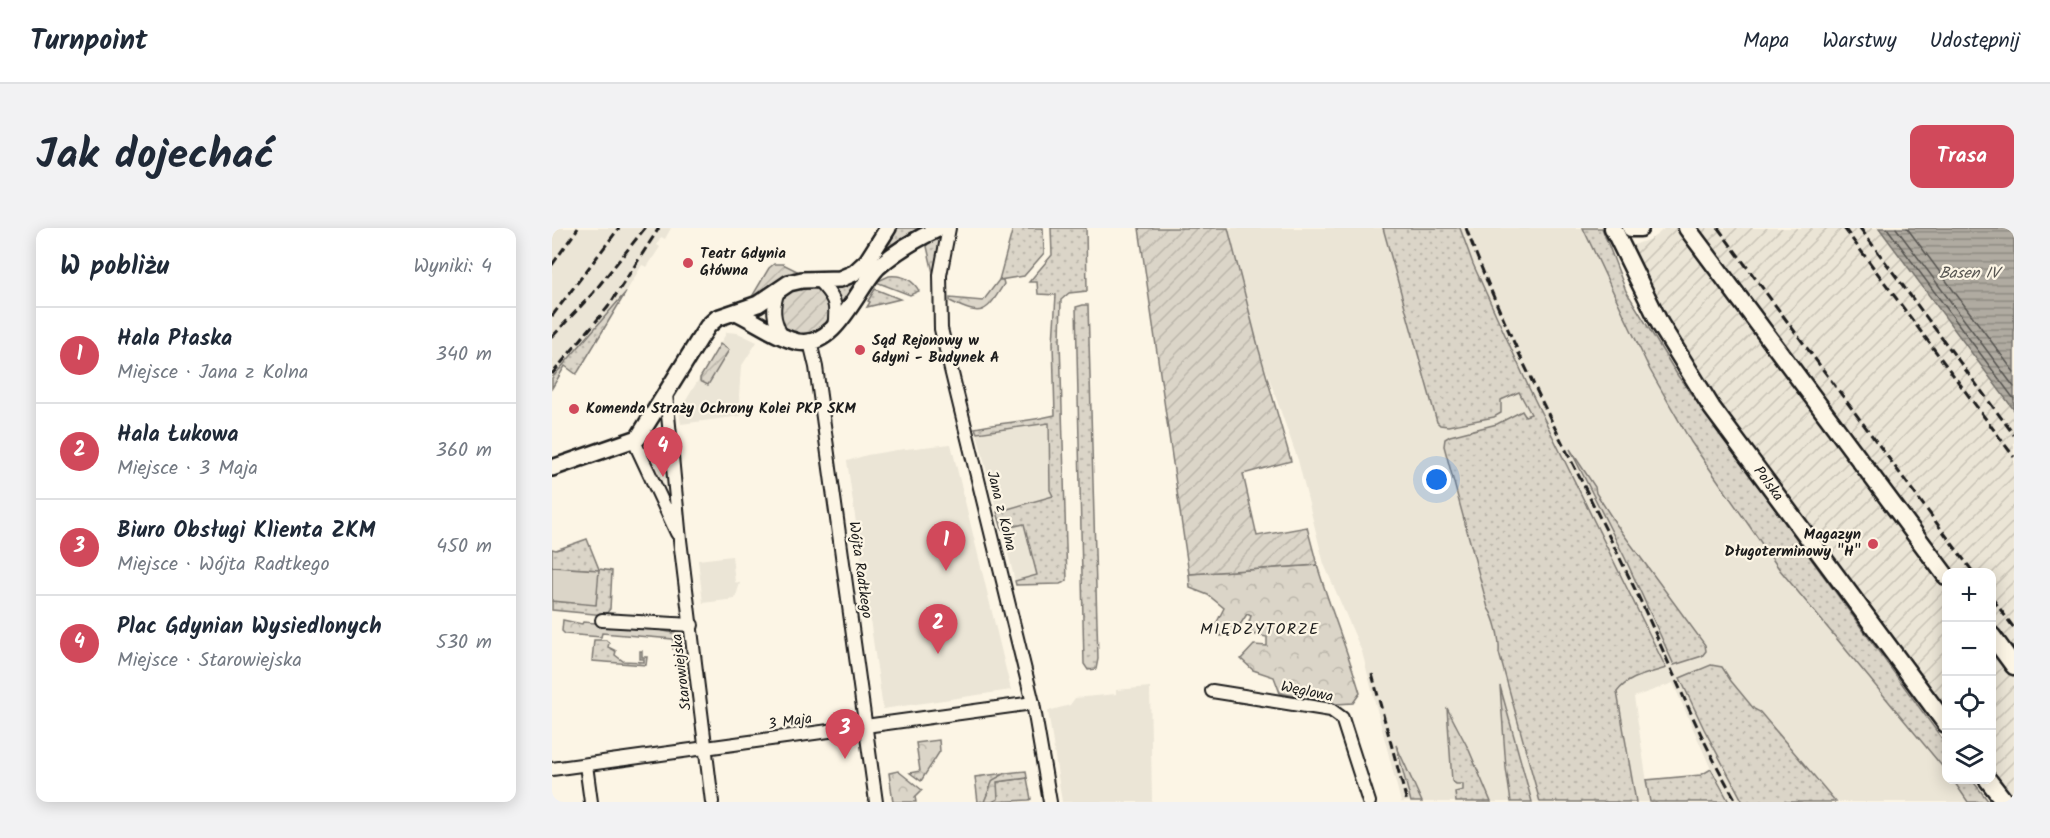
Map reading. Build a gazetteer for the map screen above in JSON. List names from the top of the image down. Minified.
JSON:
{"streets":{"highway":["Polska"],"street":["Jana z Kolna","Wójta Radtkego","Starowiejska","Węglowa","3 Maja"]},"crossings":[["Jana z Kolna","3 Maja"],["Wójta Radtkego","3 Maja"],["Starowiejska","3 Maja"]],"districts":["MIĘDZYTORZE"],"water":["Basen IV"],"places":["Teatr Gdynia Główna","Sąd Rejonowy w Gdyni - Budynek A","Komenda Straży Ochrony Kolei PKP SKM","Magazyn Długoterminowy \"H\""],"page":{"header":"Turnpoint","nav":["Mapa","Warstwy","Udostępnij"],"title":"Jak dojechać","buttons":"Trasa","heading":["W pobliżu","Wyniki: 4"],"list":[{"mark":"1","name":"Hala Płaska","note":"Miejsce · Jana z Kolna","value":"340 m"},{"mark":"2","name":"Hala Łukowa","note":"Miejsce · 3 Maja","value":"360 m"},{"mark":"3","name":"Biuro Obsługi Klienta ZKM","note":"Miejsce · Wójta Radtkego","value":"450 m"},{"mark":"4","name":"Plac Gdynian Wysiedlonych","note":"Miejsce · Starowiejska","value":"530 m"}],"pins":["4","1","2","3"],"map_buttons":["+","−"]}}
